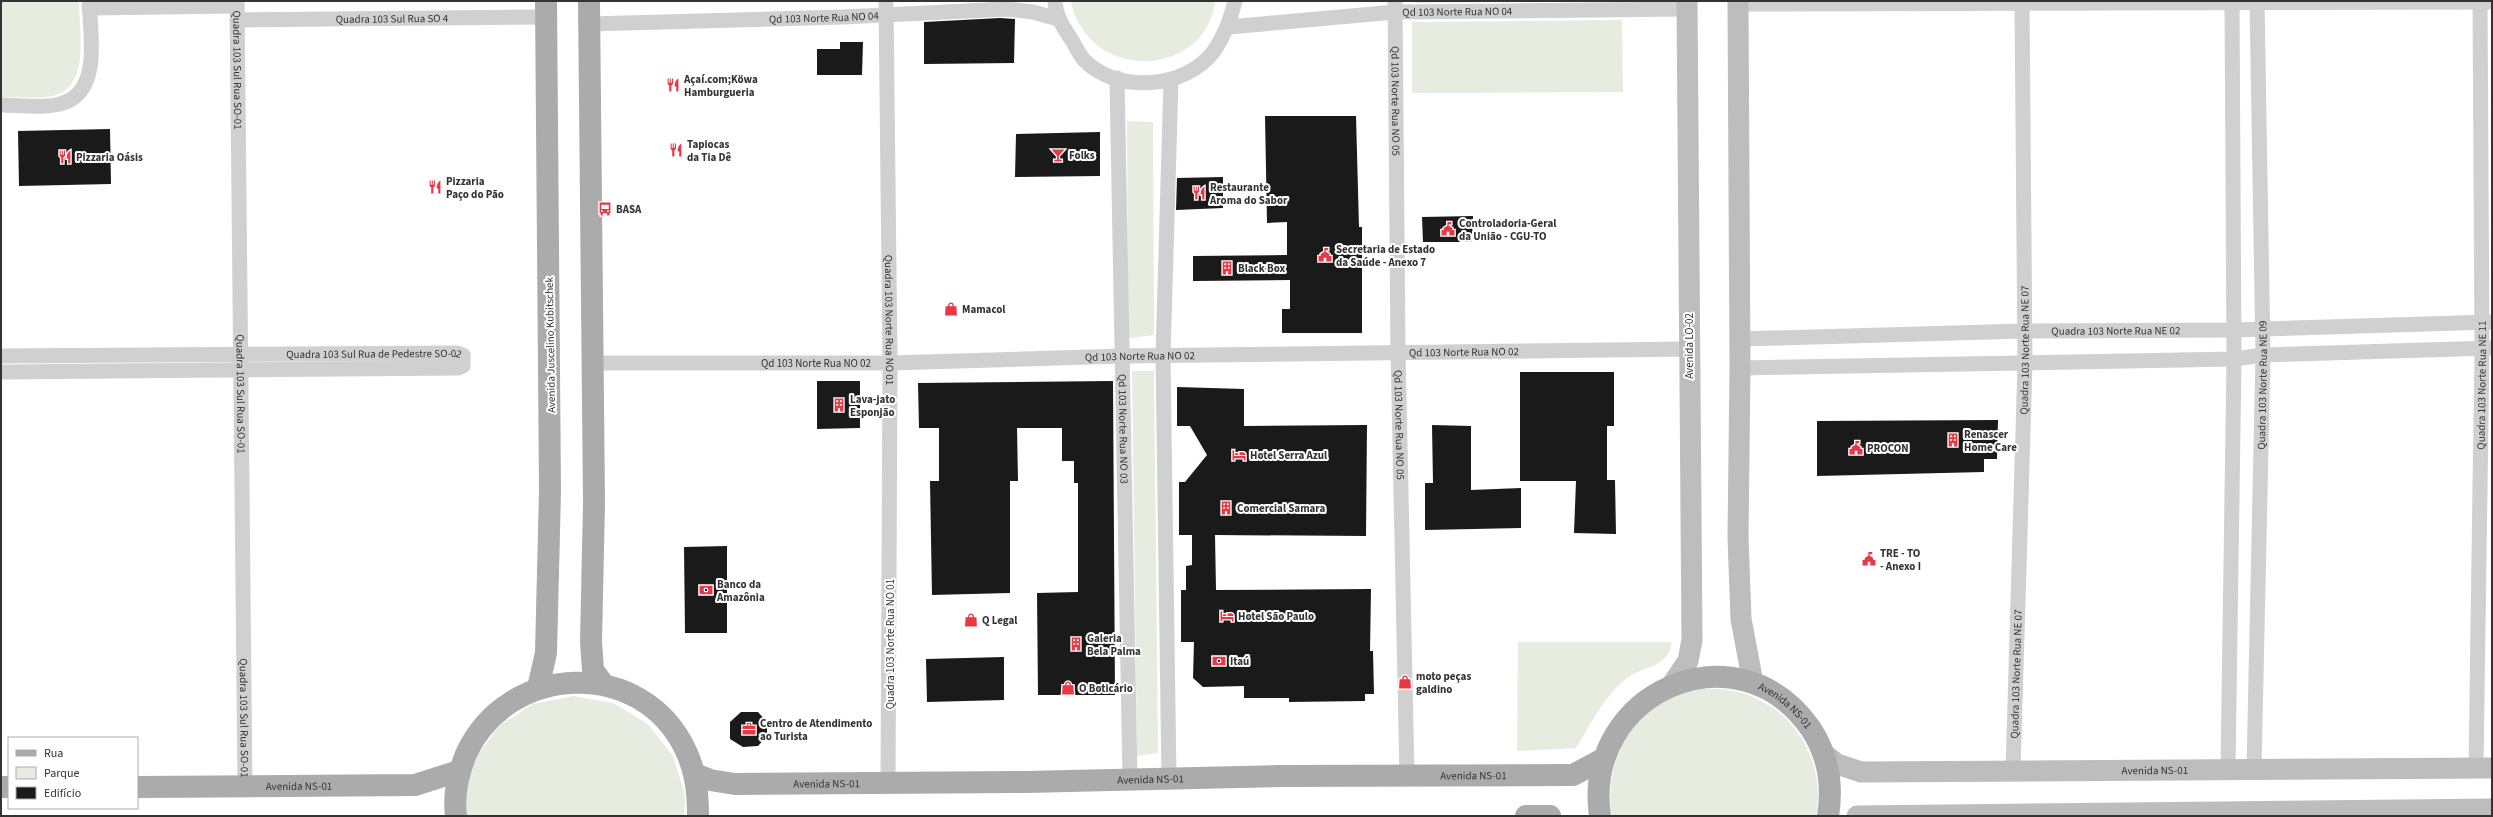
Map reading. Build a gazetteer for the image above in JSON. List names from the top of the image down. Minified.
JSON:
{"streets":{"main road":["Avenida Juscelino Kubitschek","Avenida NS-01"],"street":["Qd 103 Norte Rua NO 04","Quadra 103 Sul Rua SO 4","Quadra 103 Sul Rua SO-01","Qd 103 Norte Rua NO 05","Quadra 103 Norte Rua NO 01","Quadra 103 Norte Rua NE 02","Avenida LO-02","Quadra 103 Norte Rua NE 07","Qd 103 Norte Rua NO 02","Quadra 103 Sul Rua de Pedestre SO-02","Quadra 103 Norte Rua NE 09","Quadra 103 Norte Rua NE 11","Qd 103 Norte Rua NO 03"]},"crossings":[["Qd 103 Norte Rua NO 04","Qd 103 Norte Rua NO 05"],["Qd 103 Norte Rua NO 04","Quadra 103 Norte Rua NO 01"],["Qd 103 Norte Rua NO 04","Avenida LO-02"],["Quadra 103 Sul Rua SO 4","Quadra 103 Sul Rua SO-01"],["Quadra 103 Sul Rua SO 4","Avenida Juscelino Kubitschek"],["Quadra 103 Sul Rua SO-01","Quadra 103 Sul Rua de Pedestre SO-02"],["Quadra 103 Sul Rua SO-01","Avenida NS-01"],["Qd 103 Norte Rua NO 05","Qd 103 Norte Rua NO 02"],["Qd 103 Norte Rua NO 05","Avenida NS-01"],["Quadra 103 Norte Rua NO 01","Qd 103 Norte Rua NO 02"],["Quadra 103 Norte Rua NO 01","Avenida NS-01"],["Quadra 103 Norte Rua NE 02","Quadra 103 Norte Rua NE 07"],["Quadra 103 Norte Rua NE 02","Quadra 103 Norte Rua NE 09"],["Quadra 103 Norte Rua NE 02","Quadra 103 Norte Rua NE 11"],["Avenida LO-02","Qd 103 Norte Rua NO 02"],["Avenida LO-02","Avenida NS-01"],["Quadra 103 Norte Rua NE 07","Avenida NS-01"],["Qd 103 Norte Rua NO 02","Qd 103 Norte Rua NO 03"],["Quadra 103 Norte Rua NE 09","Avenida NS-01"],["Quadra 103 Norte Rua NE 11","Avenida NS-01"],["Qd 103 Norte Rua NO 03","Avenida NS-01"]],"places":{"restaurant":["Açaí.com;Köwa Hamburgueria","Tapiocas da Tia Dê","Pizzaria Oásis","Pizzaria Paço do Pão","Restaurante Aroma do Sabor"],"bar":["Folks"],"bus stop":["BASA"],"public building":["Controladoria-Geral da União - CGU-TO","Secretaria de Estado da Saúde - Anexo 7","PROCON","TRE - TO - Anexo I"],"building":["Black Box","Lava-jato Esponjão","Renascer Home Care","Comercial Samara","Galeria Bela Palma"],"shop":["Mamacol","Q Legal","moto peças galdino","O Boticário"],"hotel":["Hotel Serra Azul","Hotel São Paulo"],"bank":["Banco da Amazônia","Itaú"],"office":["Centro de Atendimento ao Turista"]},"legend":["Rua","Parque","Edifício"]}
